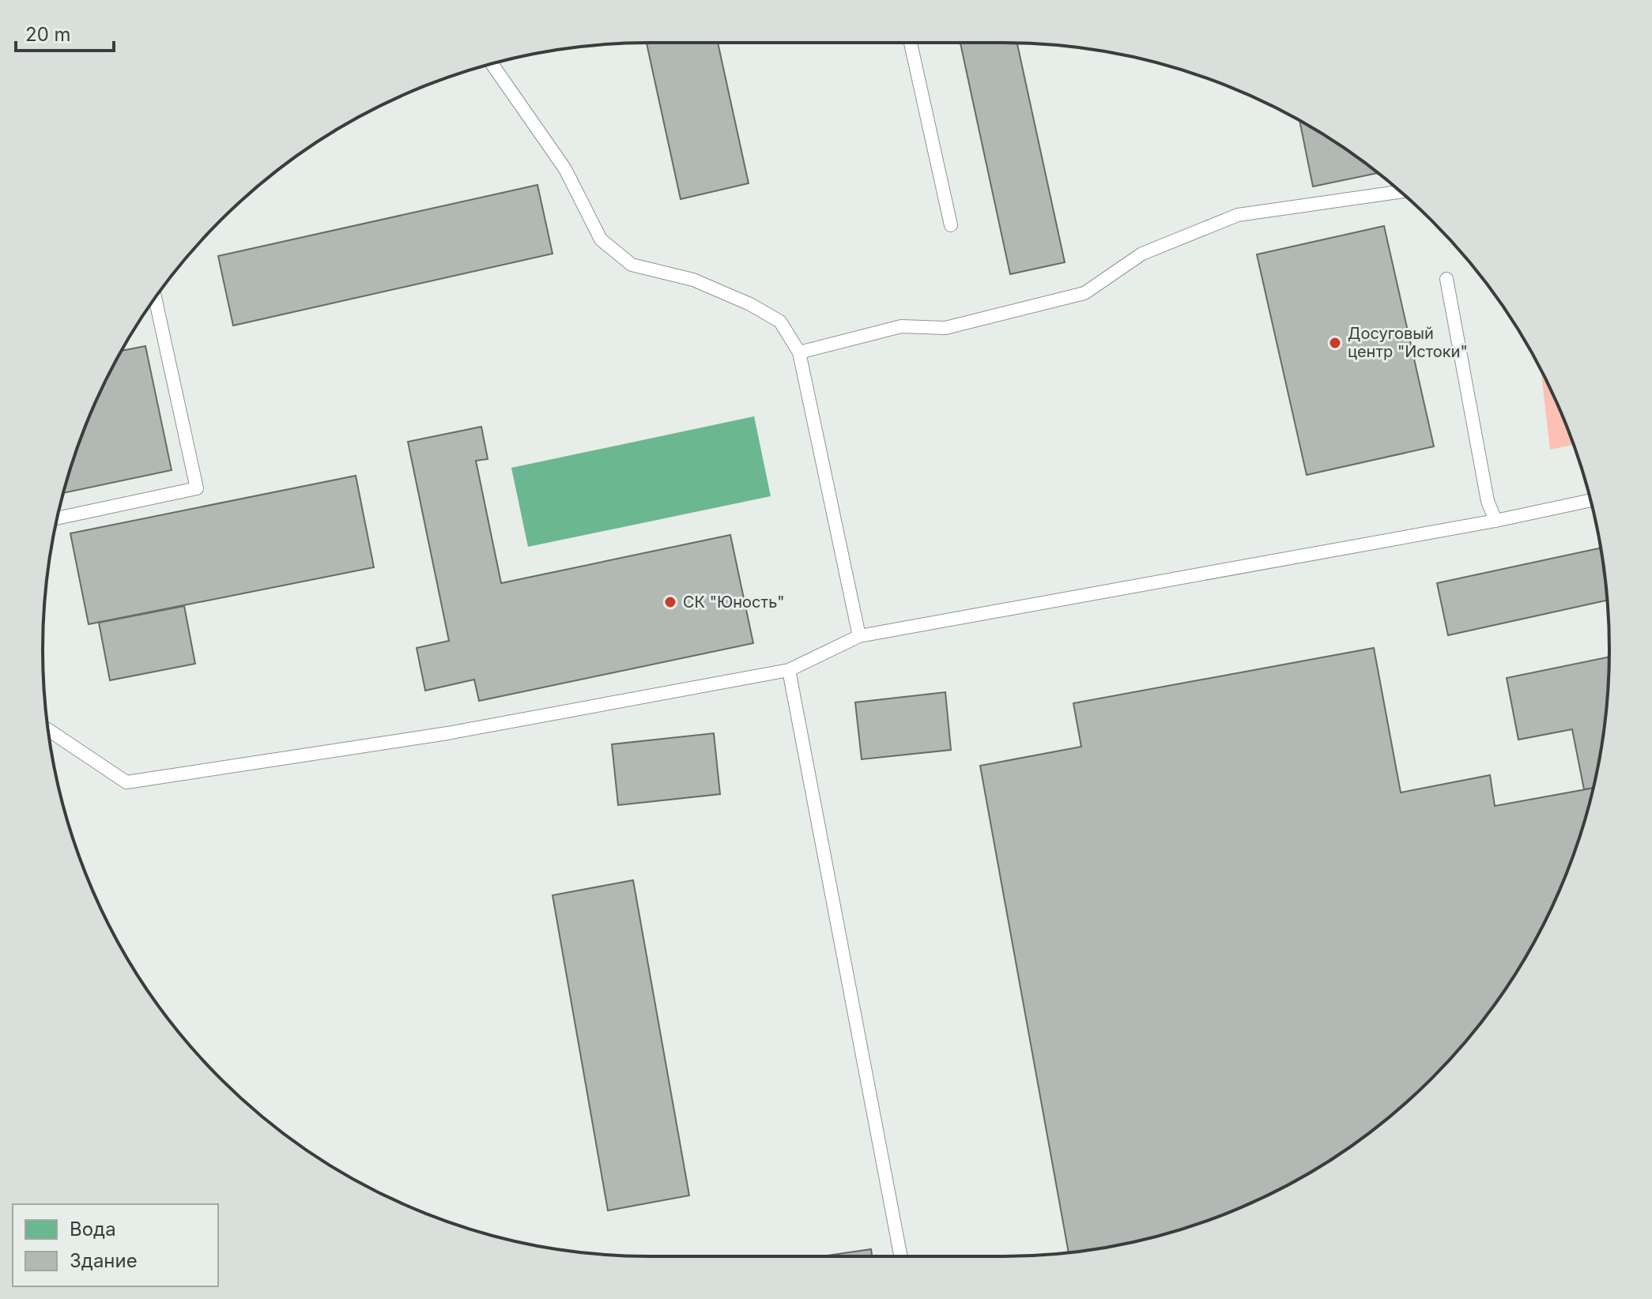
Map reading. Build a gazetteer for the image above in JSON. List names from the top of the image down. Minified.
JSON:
{"places":["Досуговый центр \"Истоки\"","СК \"Юность\""],"legend":["Вода","Здание"],"scale_bar":"20 m"}
